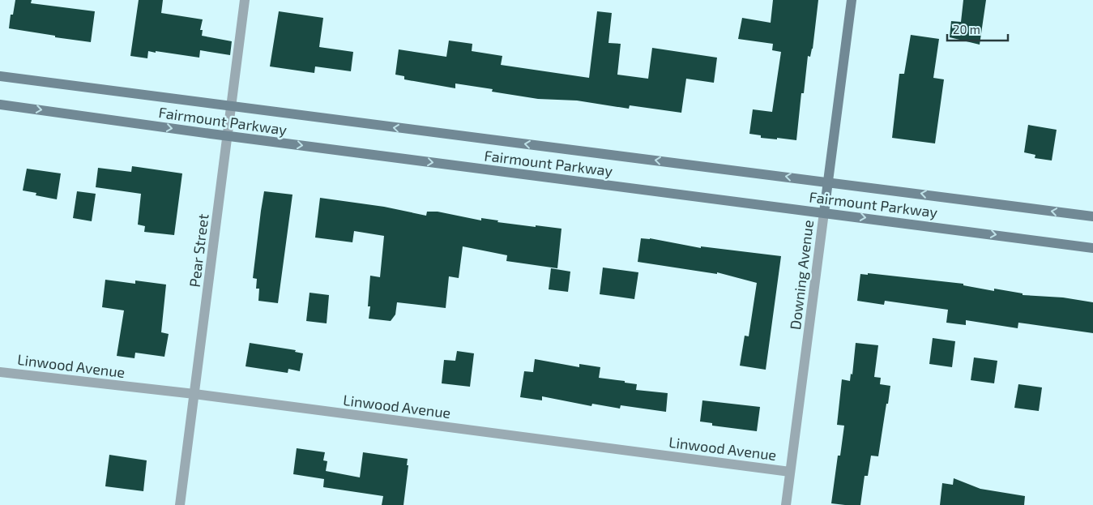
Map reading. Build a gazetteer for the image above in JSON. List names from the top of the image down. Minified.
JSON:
{"streets":{"street":["Fairmount Parkway","Pear Street","Downing Avenue","Linwood Avenue"]},"crossings":[["Fairmount Parkway","Pear Street"],["Fairmount Parkway","Downing Avenue"],["Pear Street","Linwood Avenue"],["Downing Avenue","Linwood Avenue"]],"scale_bar":"20 m"}
